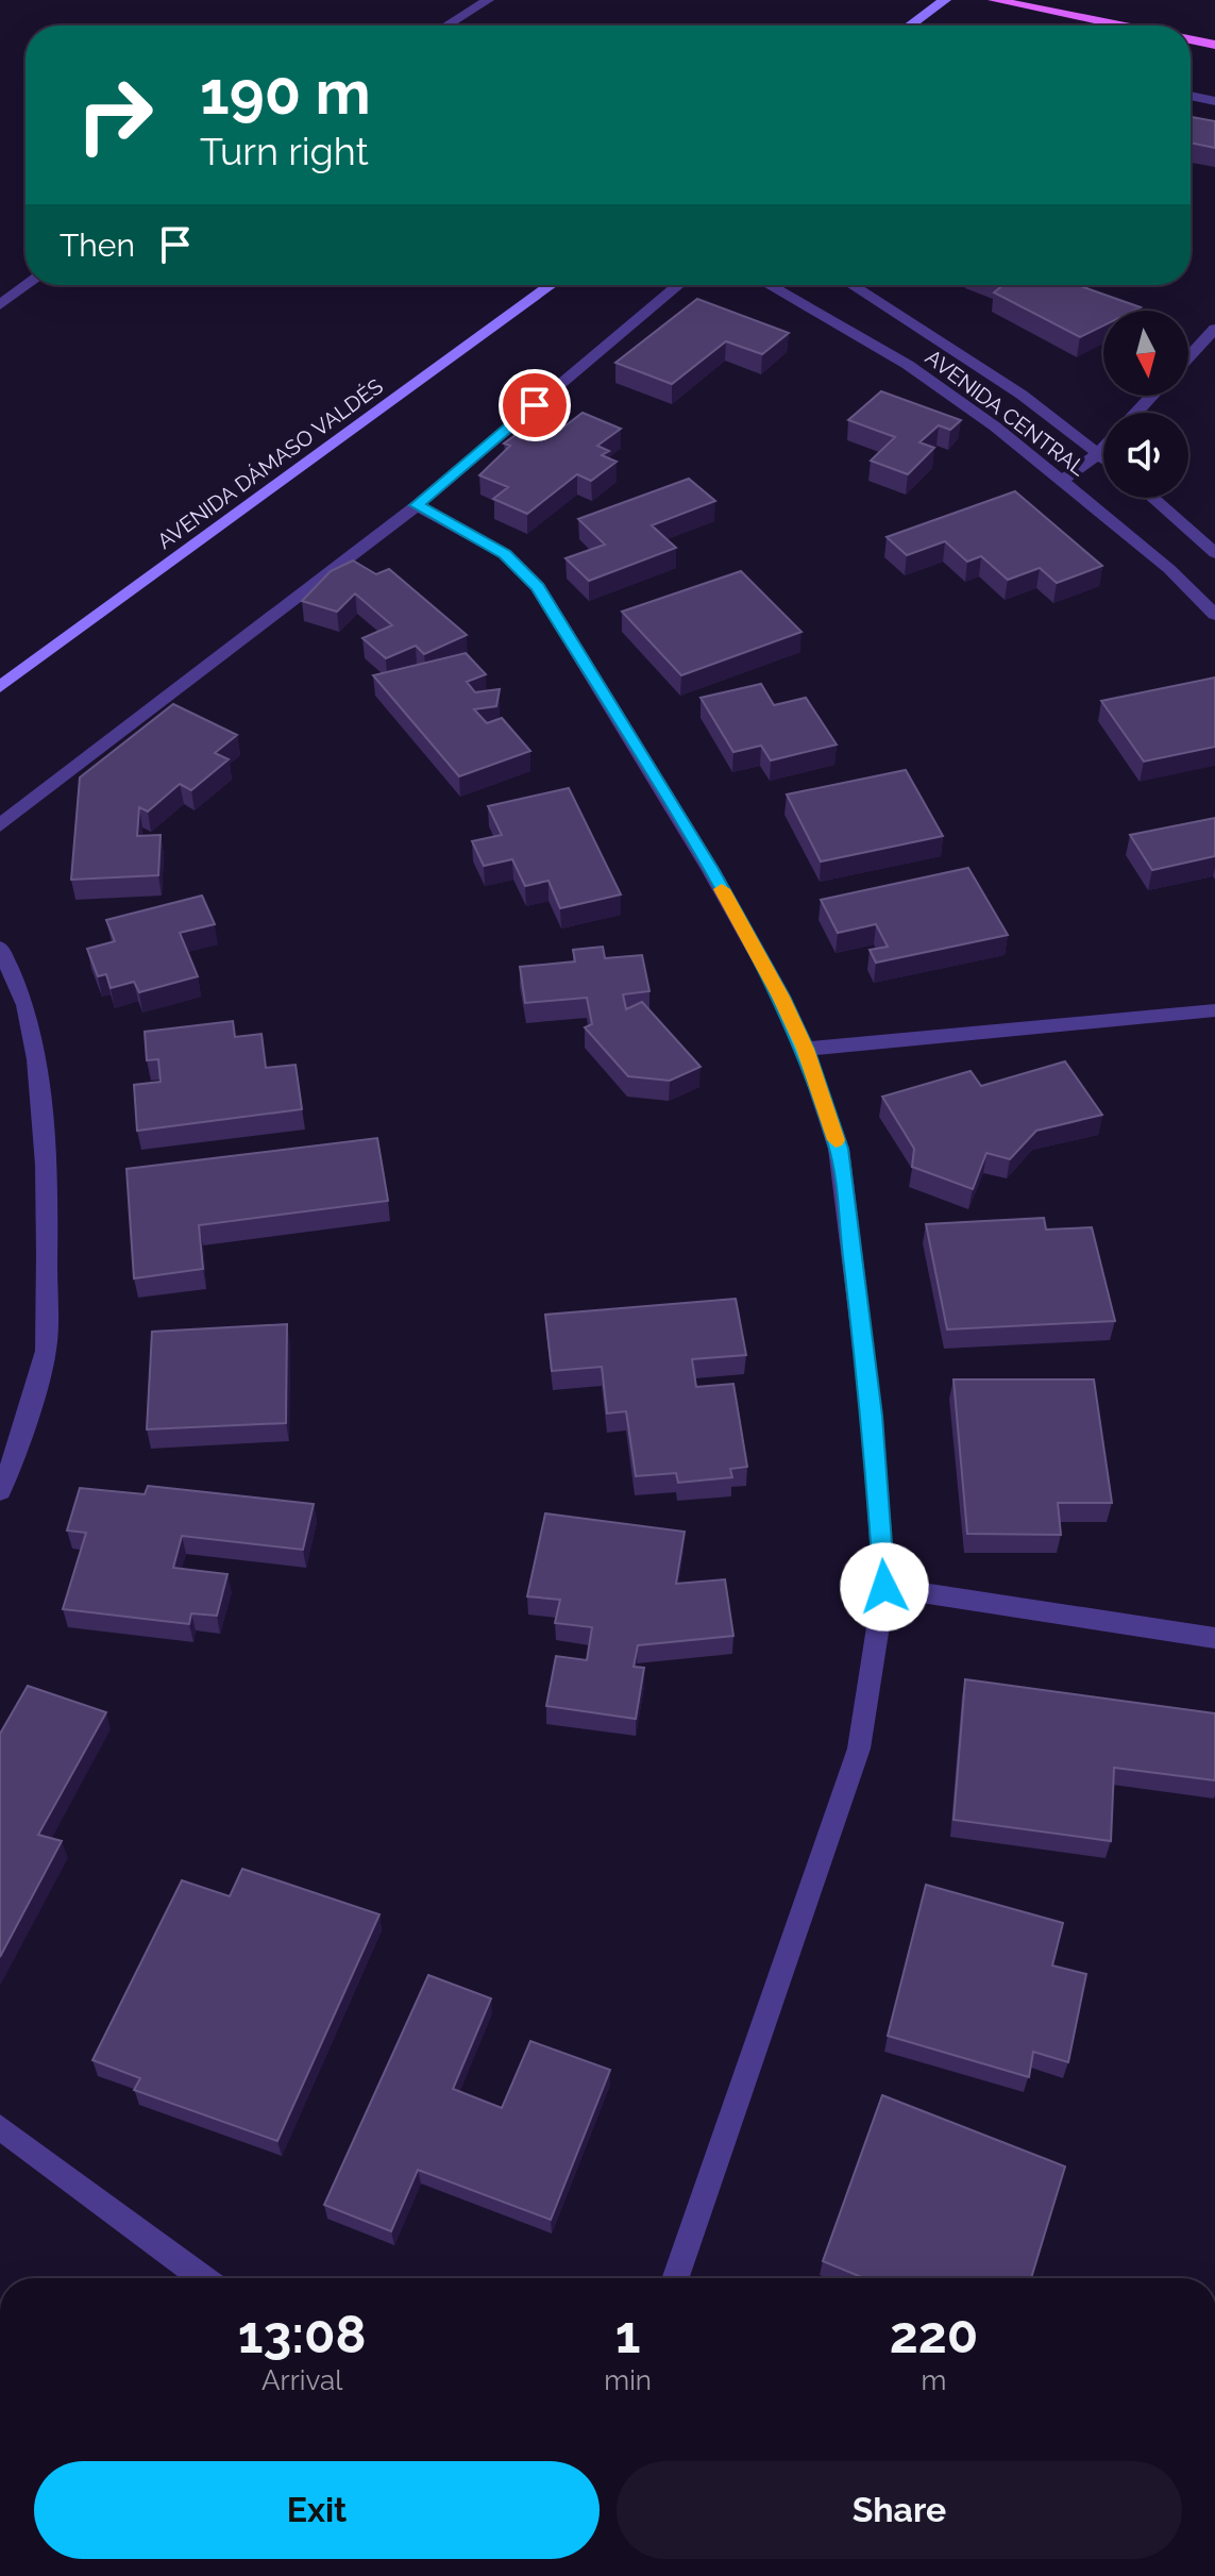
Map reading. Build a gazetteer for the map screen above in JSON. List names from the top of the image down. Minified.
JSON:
{"streets":{"street":["AVENIDA CENTRAL","AVENIDA DÁMASO VALDÉS"]},"north":"bottom","page":{"turn":["190 m","Turn right"],"then":"Then","eta":["13:08","Arrival","1","min","220","m"],"buttons":["Exit","Share"]}}
